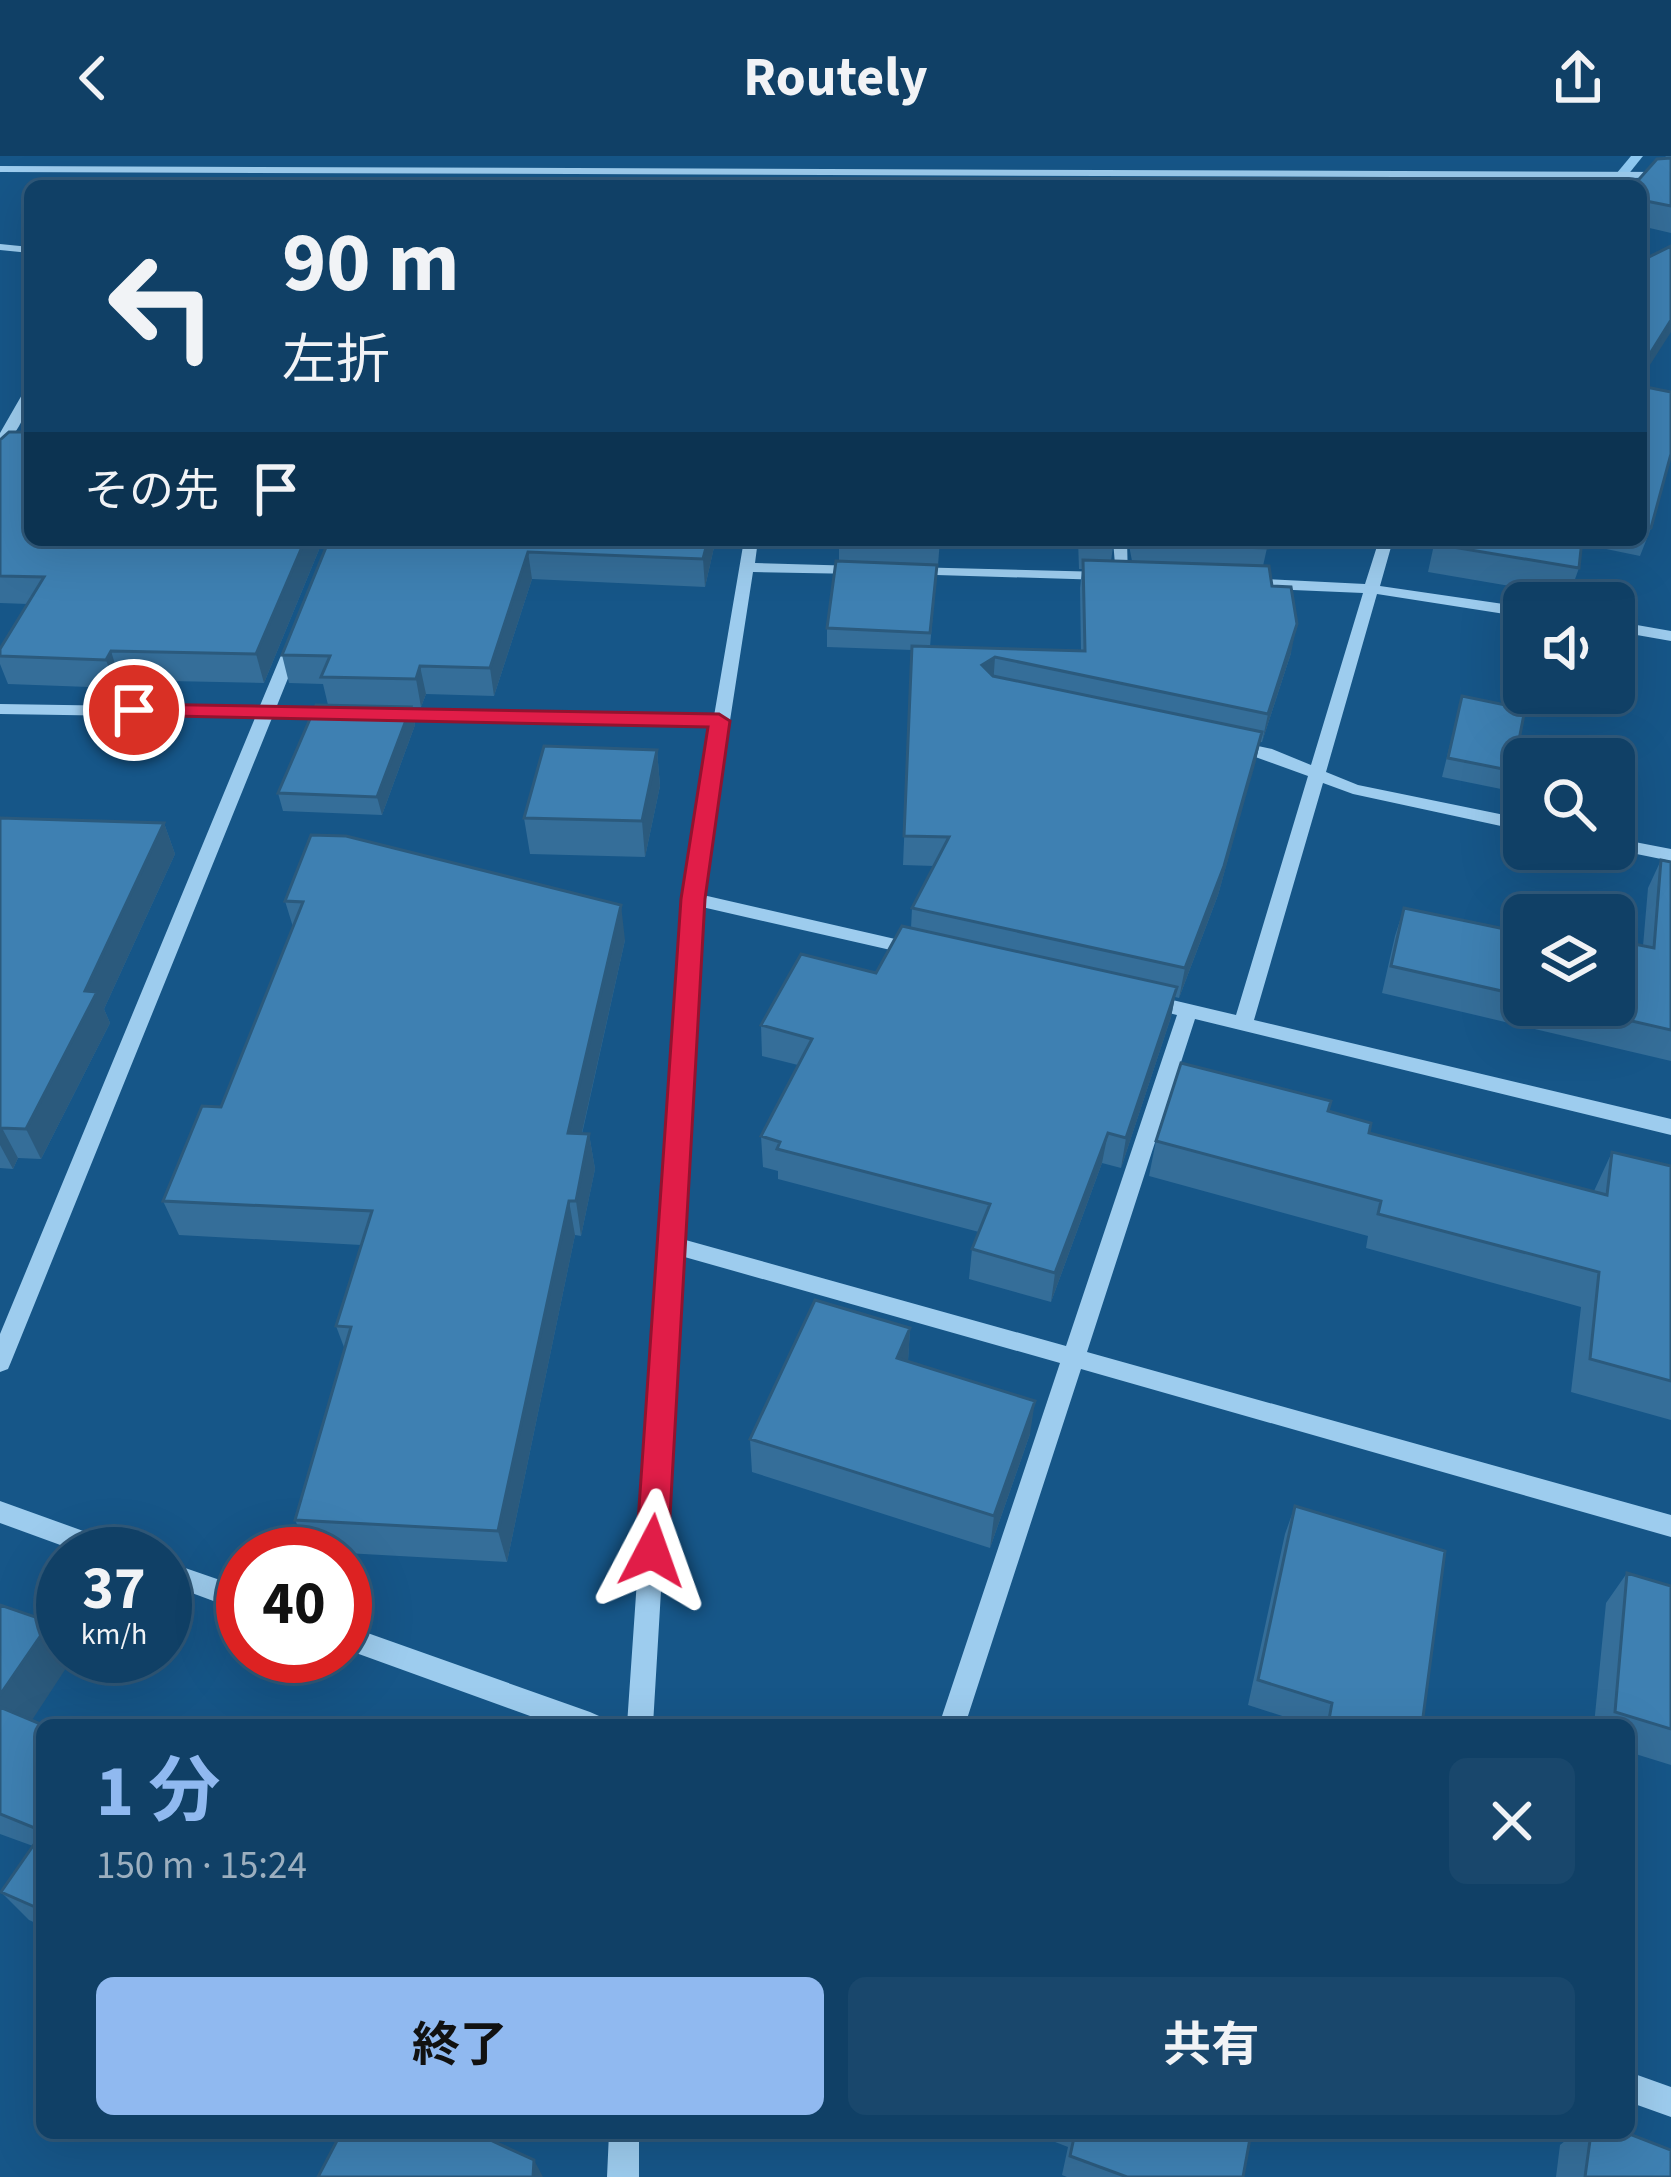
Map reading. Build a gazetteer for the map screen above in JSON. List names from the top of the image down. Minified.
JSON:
{"page":{"header":"Routely","turn":["90 m","左折"],"then":"その先","speed":"37 km/h","limit":"40","heading":["1 分","150 m · 15:24"],"buttons":["終了","共有"]}}
